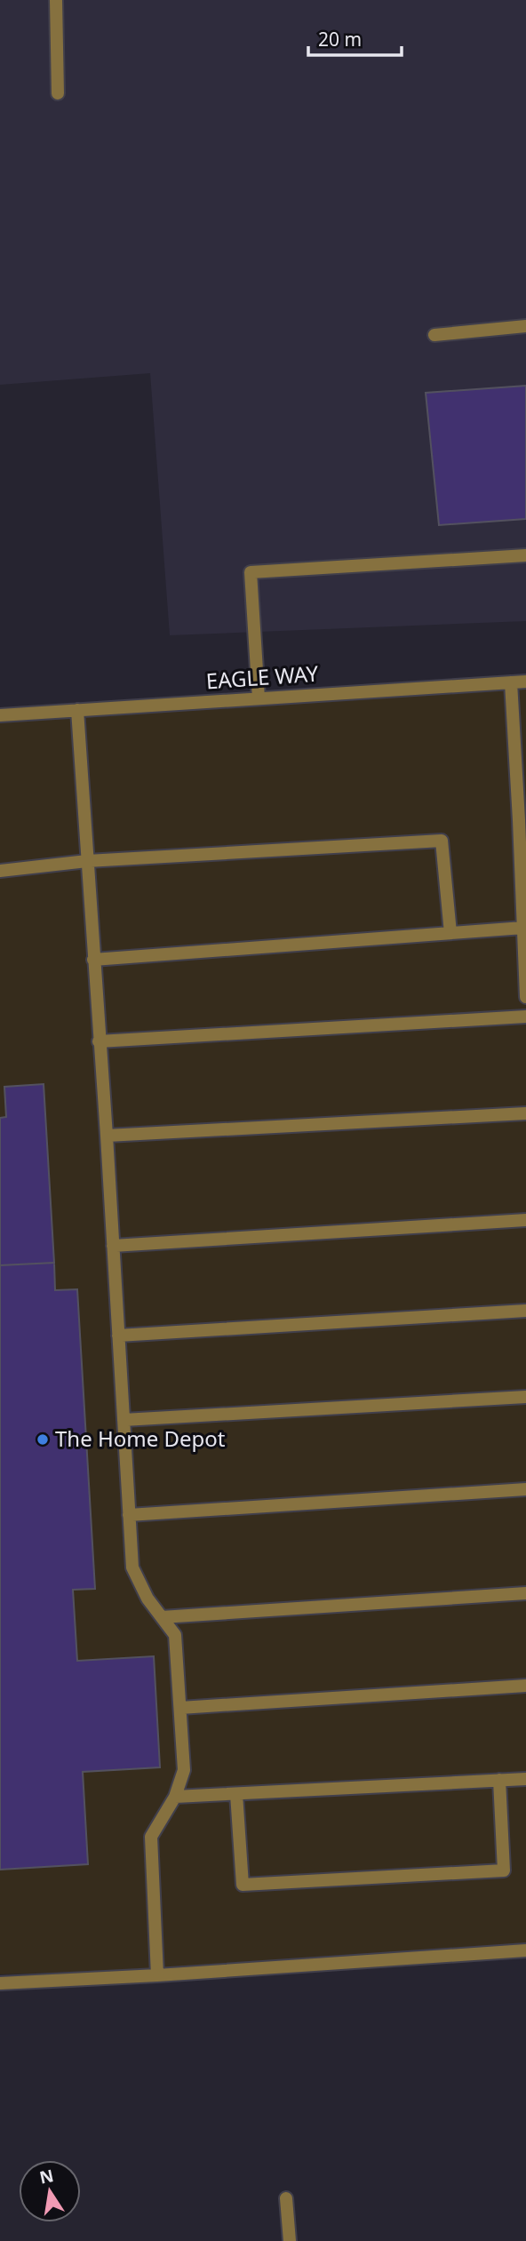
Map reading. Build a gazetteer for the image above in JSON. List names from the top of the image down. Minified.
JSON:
{"streets":{"street":["EAGLE WAY"]},"places":["The Home Depot"],"scale_bar":"20 m","north":"top"}
